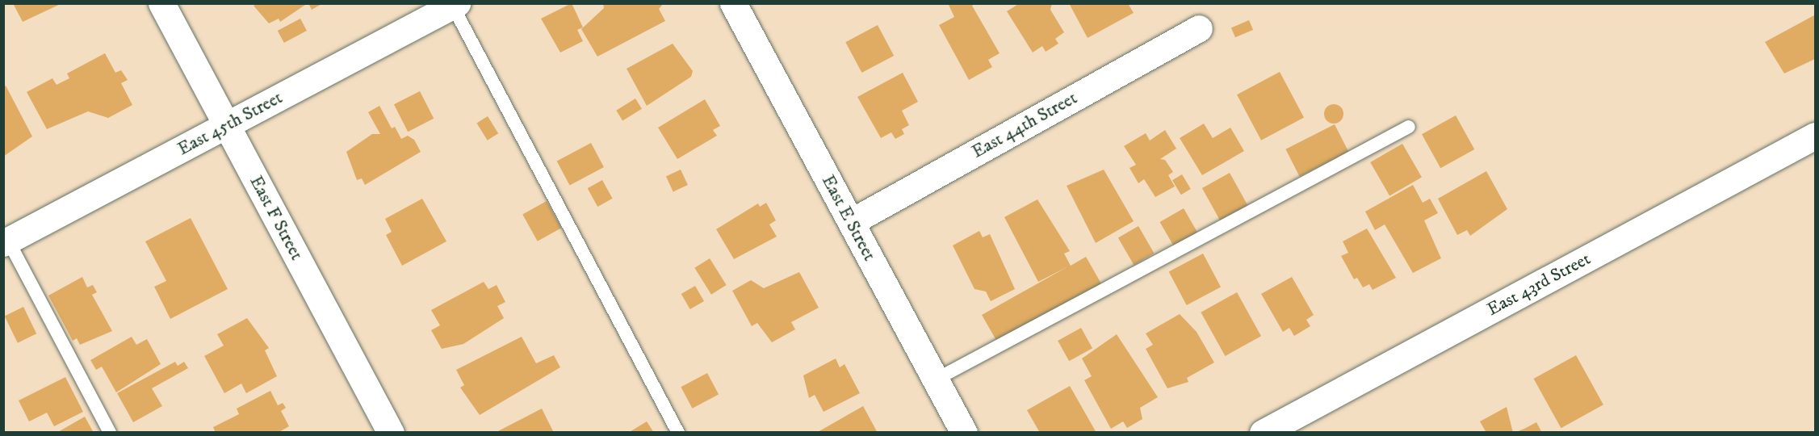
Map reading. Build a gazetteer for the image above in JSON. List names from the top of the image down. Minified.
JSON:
{"streets":{"street":["East 45th Street","East 44th Street","East F Street","East E Street","East 43rd Street"]},"crossings":[["East 45th Street","East F Street"],["East 44th Street","East E Street"]]}
